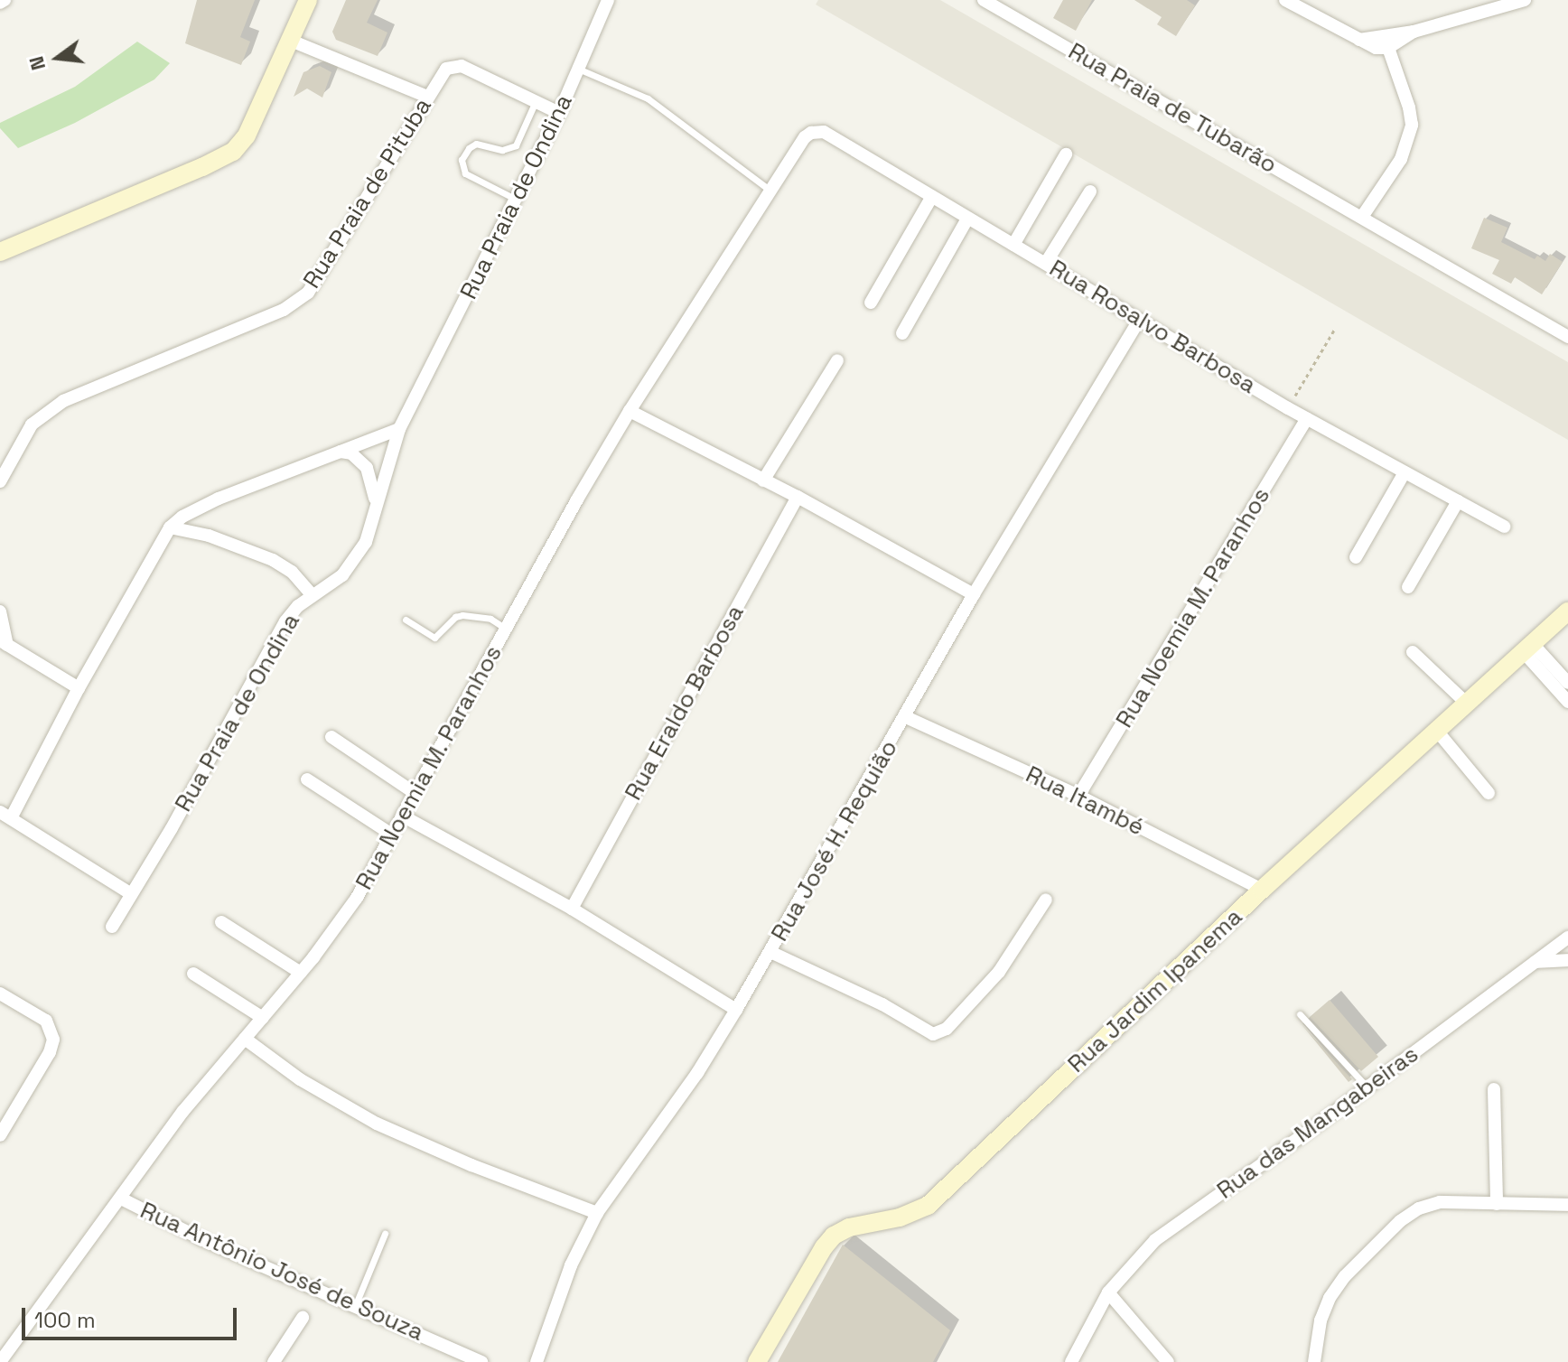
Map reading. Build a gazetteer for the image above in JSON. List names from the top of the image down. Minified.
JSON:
{"streets":{"street":["Rua Praia de Tubarão","Rua Praia de Pituba","Rua Praia de Ondina","Rua Rosalvo Barbosa","Rua Noemia M. Paranhos","Rua Eraldo Barbosa","Rua Itambé","Rua José H. Requião","Rua Jardim Ipanema","Rua das Mangabeiras","Rua Antônio José de Souza"]},"crossings":[["Rua Praia de Pituba","Rua Praia de Ondina"],["Rua Rosalvo Barbosa","Rua Noemia M. Paranhos"],["Rua Rosalvo Barbosa","Rua José H. Requião"],["Rua Noemia M. Paranhos","Rua Itambé"],["Rua Noemia M. Paranhos","Rua Antônio José de Souza"],["Rua Itambé","Rua José H. Requião"],["Rua Itambé","Rua Jardim Ipanema"]],"scale_bar":"100 m","north":"left"}
